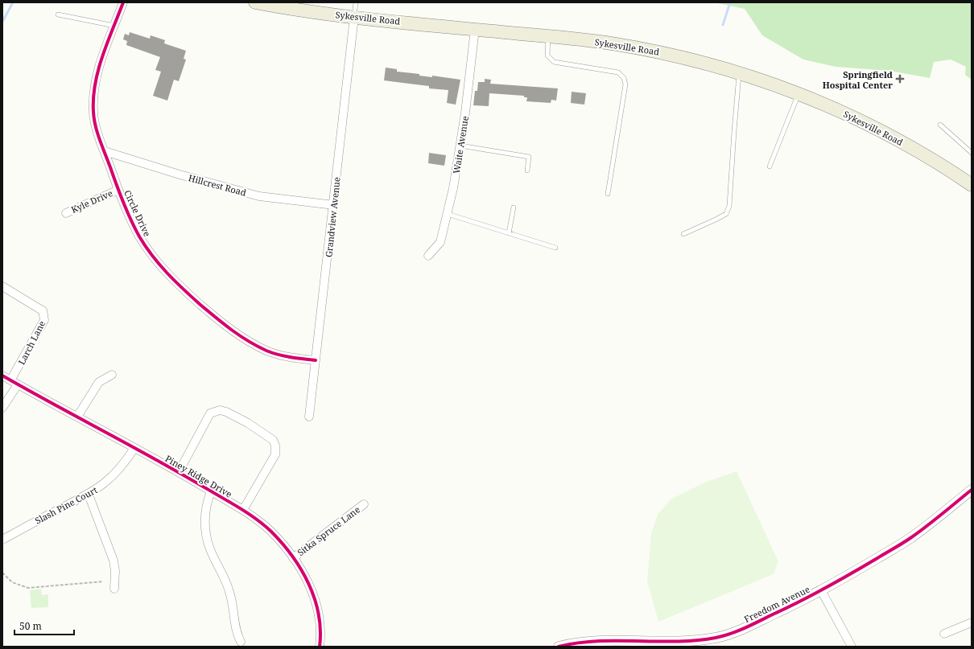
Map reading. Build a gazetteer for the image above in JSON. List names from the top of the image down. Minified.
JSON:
{"streets":{"main road":["Sykesville Road"],"street":["Waite Avenue","Hillcrest Road","Kyle Drive","Circle Drive","Grandview Avenue","Larch Lane","Piney Ridge Drive","Slash Pine Court","Sitka Spruce Lane","Freedom Avenue"]},"crossings":[["Sykesville Road","Waite Avenue"],["Sykesville Road","Grandview Avenue"],["Hillcrest Road","Circle Drive"],["Hillcrest Road","Grandview Avenue"],["Kyle Drive","Circle Drive"],["Circle Drive","Grandview Avenue"],["Larch Lane","Piney Ridge Drive"],["Piney Ridge Drive","Slash Pine Court"],["Piney Ridge Drive","Sitka Spruce Lane"]],"places":{"health":["Springfield Hospital Center"]},"scale_bar":"50 m"}
